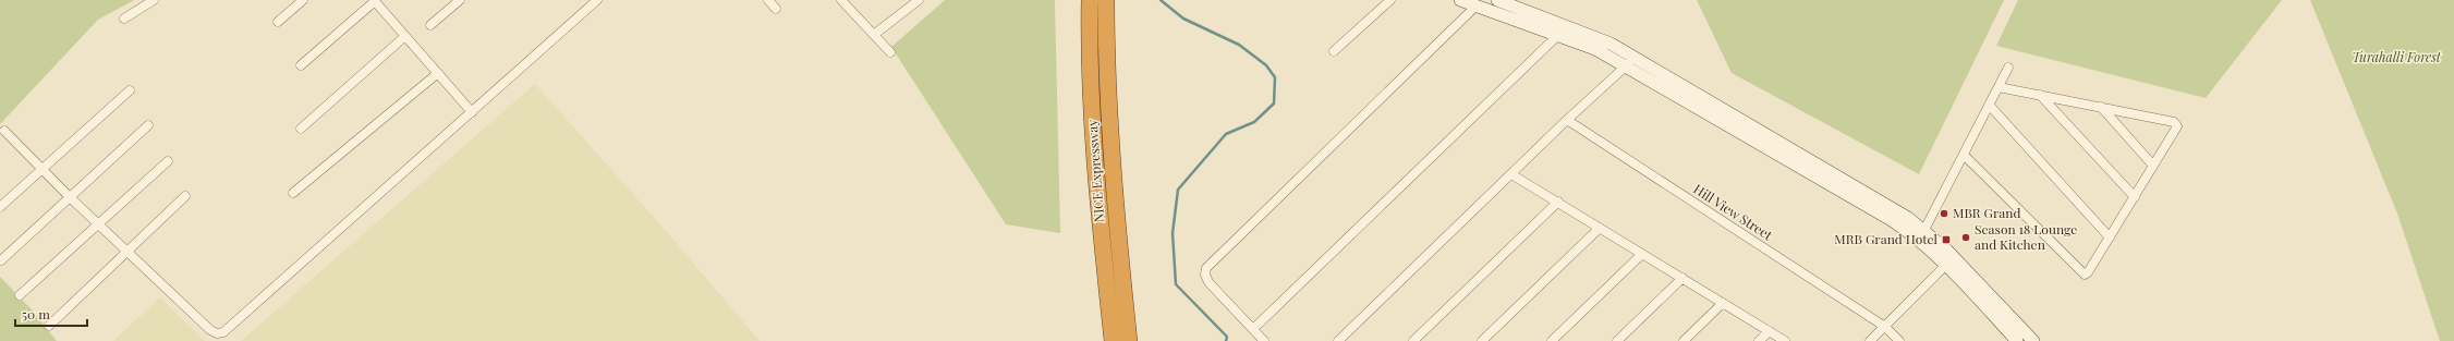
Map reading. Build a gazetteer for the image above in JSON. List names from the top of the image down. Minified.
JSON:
{"streets":{"highway":["NICE Expressway"],"street":["Hill View Street"]},"parks":["Turahalli Forest"],"places":{"other":["MBR Grand","Season 18 Lounge and Kitchen"],"transit":["MRB Grand Hotel"]},"scale_bar":"50 m"}
